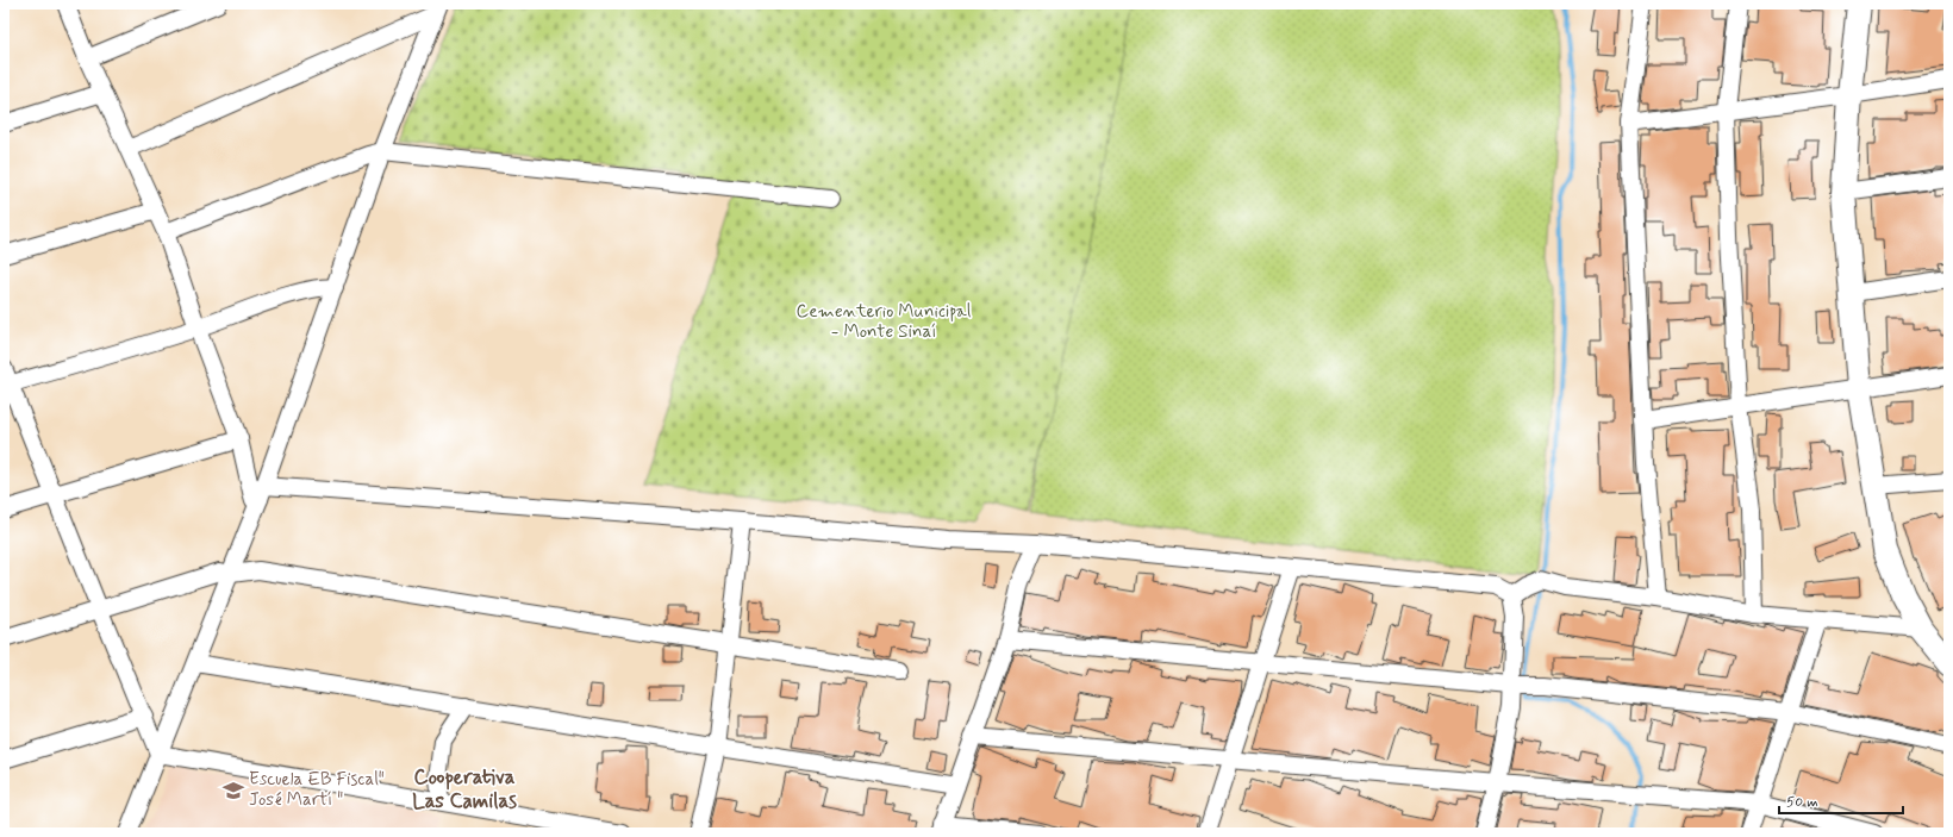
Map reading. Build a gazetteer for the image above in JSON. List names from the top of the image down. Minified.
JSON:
{"districts":["Cooperativa Las Camilas"],"parks":["Cementerio Municipal - Monte Sinaí"],"places":{"school or university":["Escuela EB Fiscal\" José Martí \""]},"scale_bar":"50 m"}
